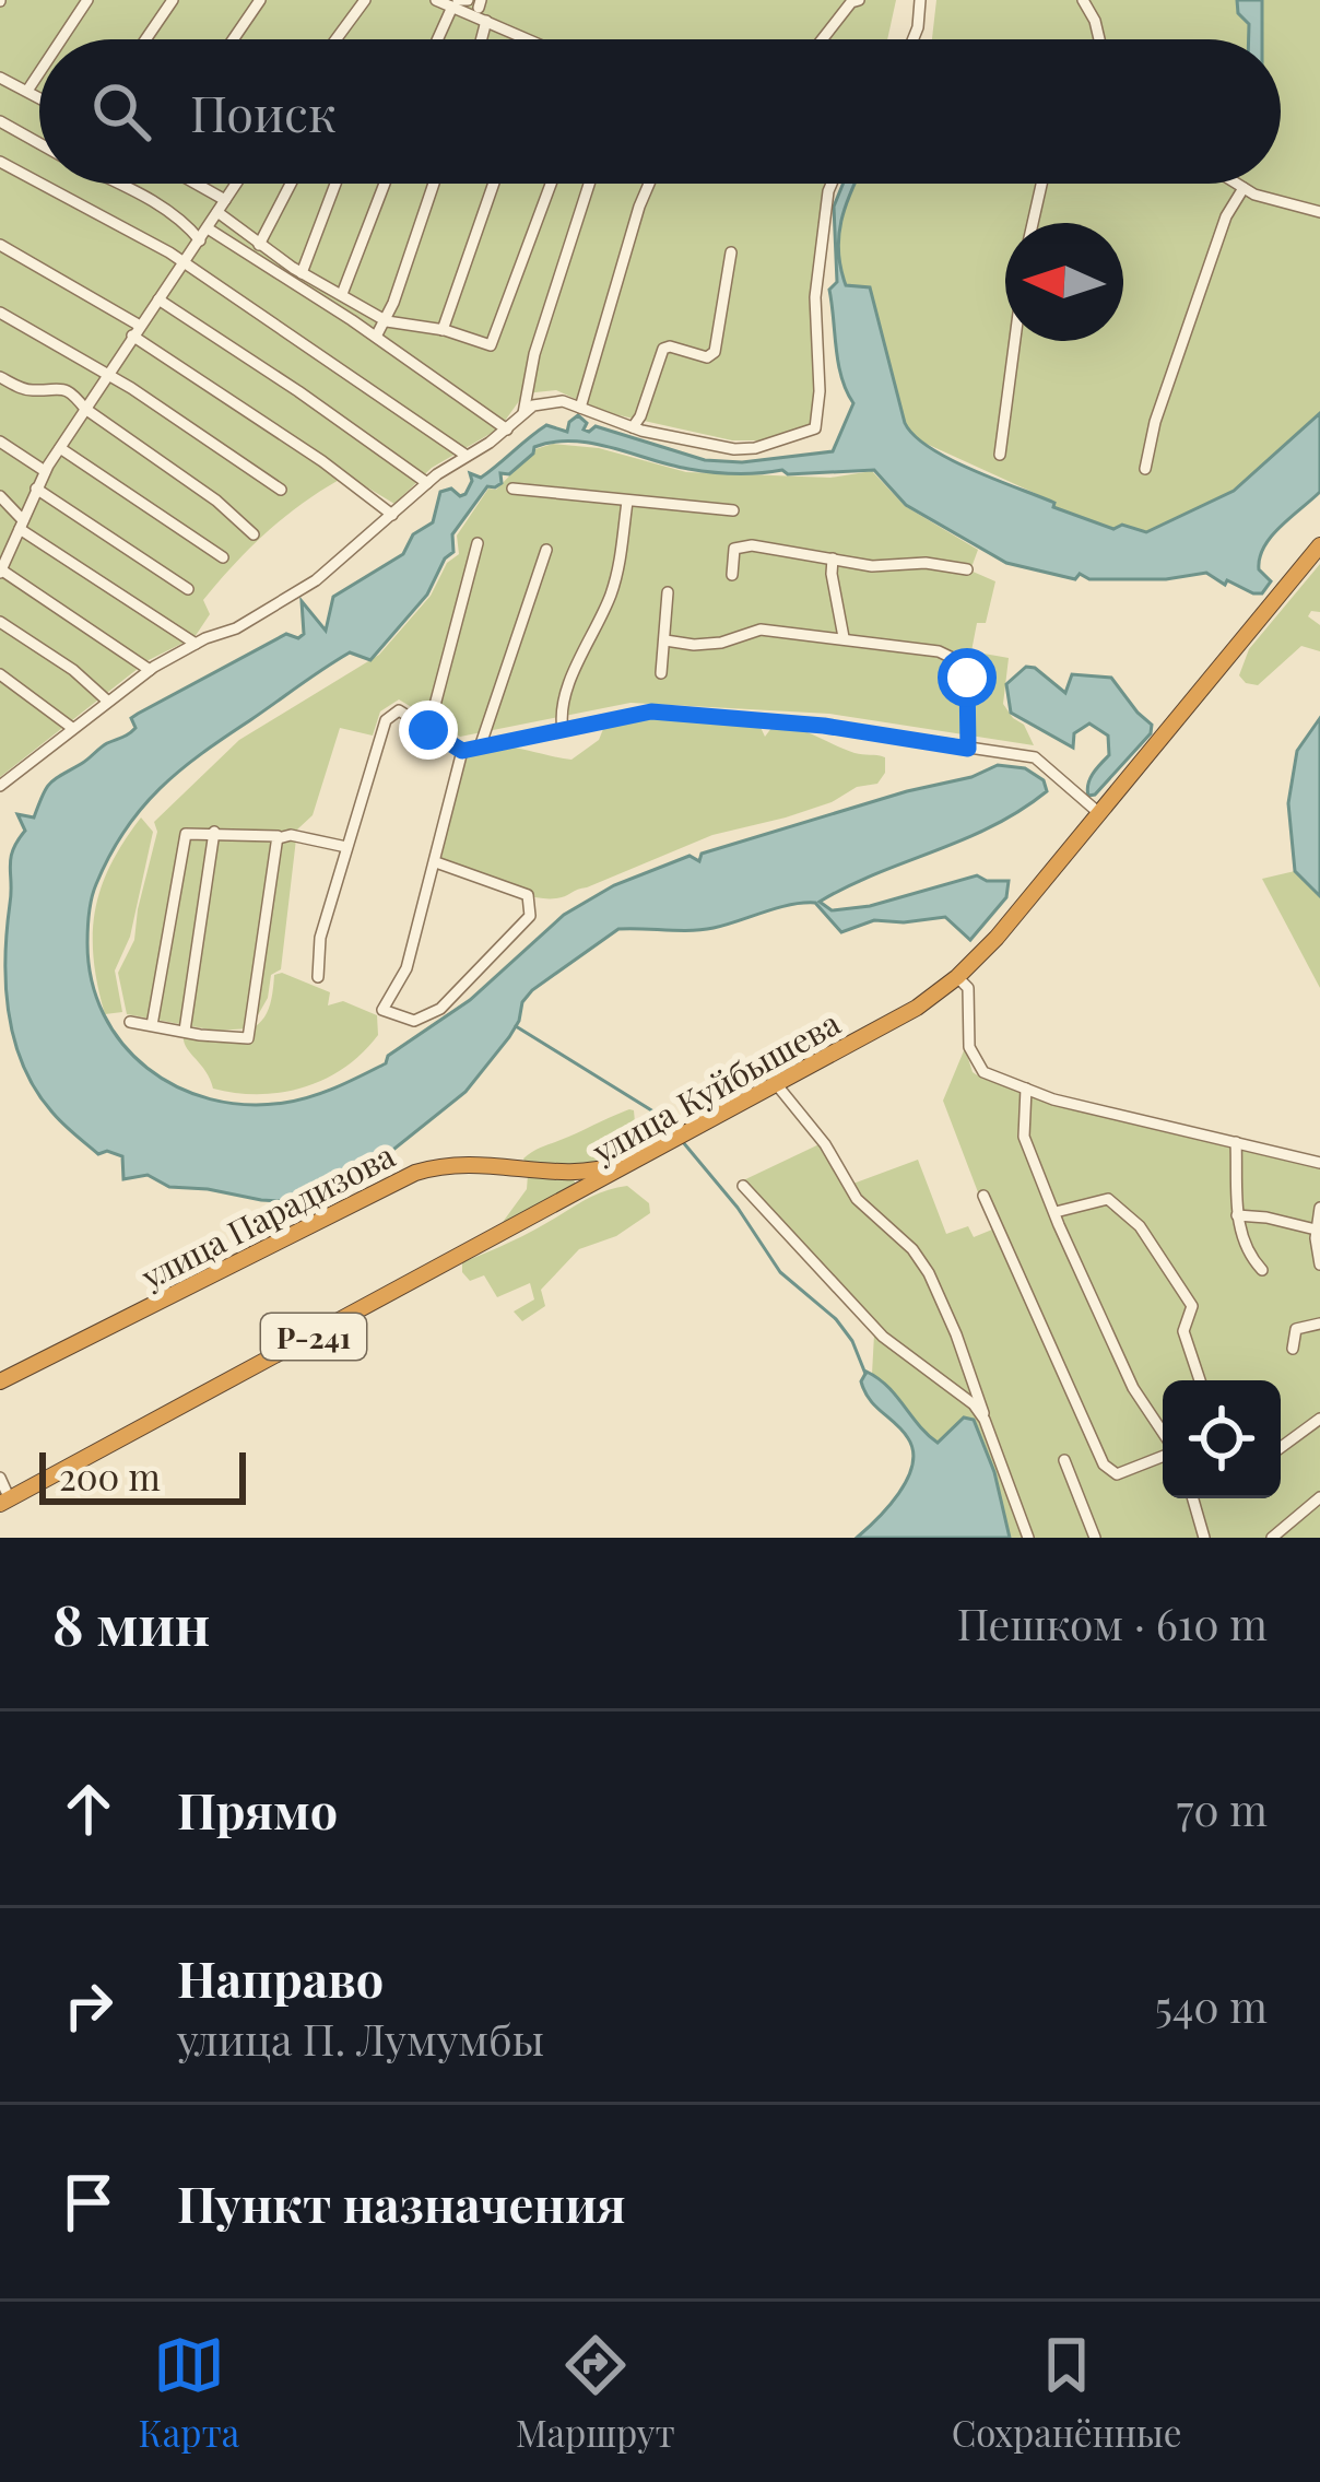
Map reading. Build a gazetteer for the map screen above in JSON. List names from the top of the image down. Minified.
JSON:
{"streets":{"highway":["улица Куйбышева","улица Парадизова","Р-241"]},"crossings":[["улица Куйбышева","улица Парадизова"]],"scale_bar":"200 m","north":"left","page":{"search":"Поиск","scale":"200 m","heading":["8 мин","Пешком · 610 m"],"list":[["Прямо","70 m"],["Направо","улица П. Лумумбы","540 m"],"Пункт назначения"],"nav":["Карта","Маршрут","Сохранённые"]}}
